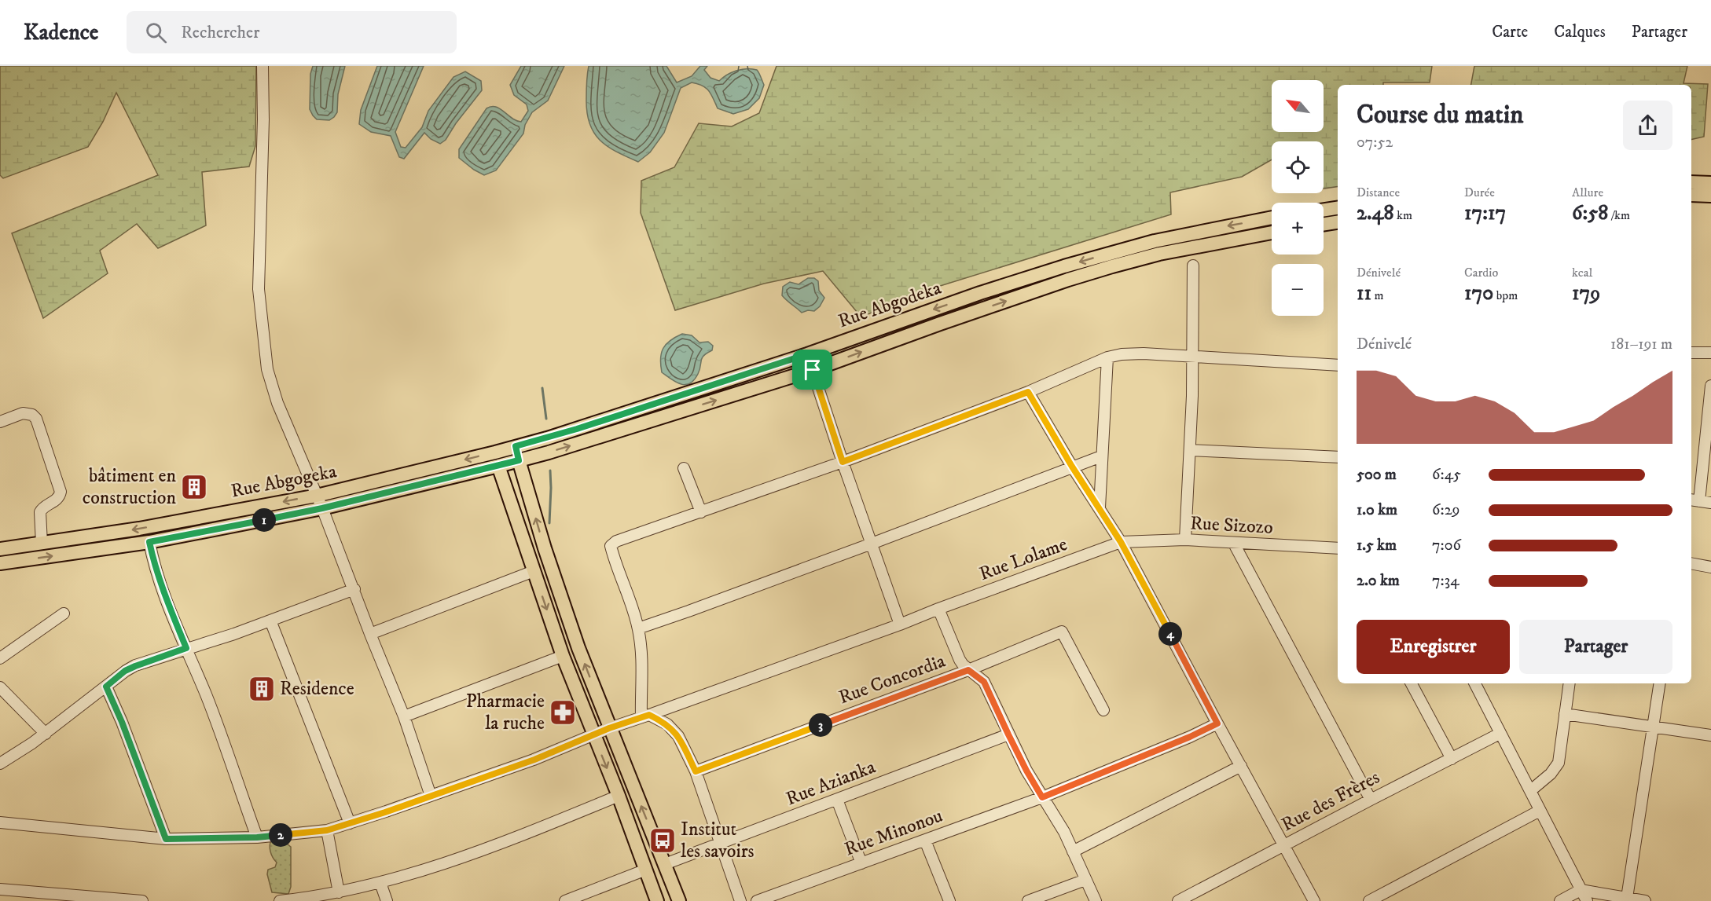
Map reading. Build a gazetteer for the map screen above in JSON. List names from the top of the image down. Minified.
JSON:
{"streets":{"main road":["Rue Abgodeka","Rue Abgogeka"],"street":["Rue Sizozo","Rue Lolame","Rue Concordia","Rue Azianka","Rue des Frères","Rue Minonou"]},"crossings":[["Rue Abgodeka","Rue Abgogeka"],["Rue Sizozo","Rue Lolame"]],"places":{"building":["bâtiment en construction","Residence"],"pharmacy":["Pharmacie la ruche"],"bus stop":["Institut les savoirs"]},"north":"top left","page":{"header":"Kadence","search":"Rechercher","nav":["Carte","Calques","Partager"],"map_buttons":["+","−"],"heading":["Course du matin","07:52"],"stats":[["Distance","2.48 km"],["Durée","17:17"],["Allure","6:58 /km"],["Dénivelé","11 m"],["Cardio","170 bpm"],["kcal","179"]],"chart":["Dénivelé","181–191 m"],"list":[{"name":"500 m","note":"6:45"},{"name":"1.0 km","note":"6:29"},{"name":"1.5 km","note":"7:06"},{"name":"2.0 km","note":"7:34"}],"pins":["1","4","3","2"],"buttons":["Enregistrer","Partager"]}}
